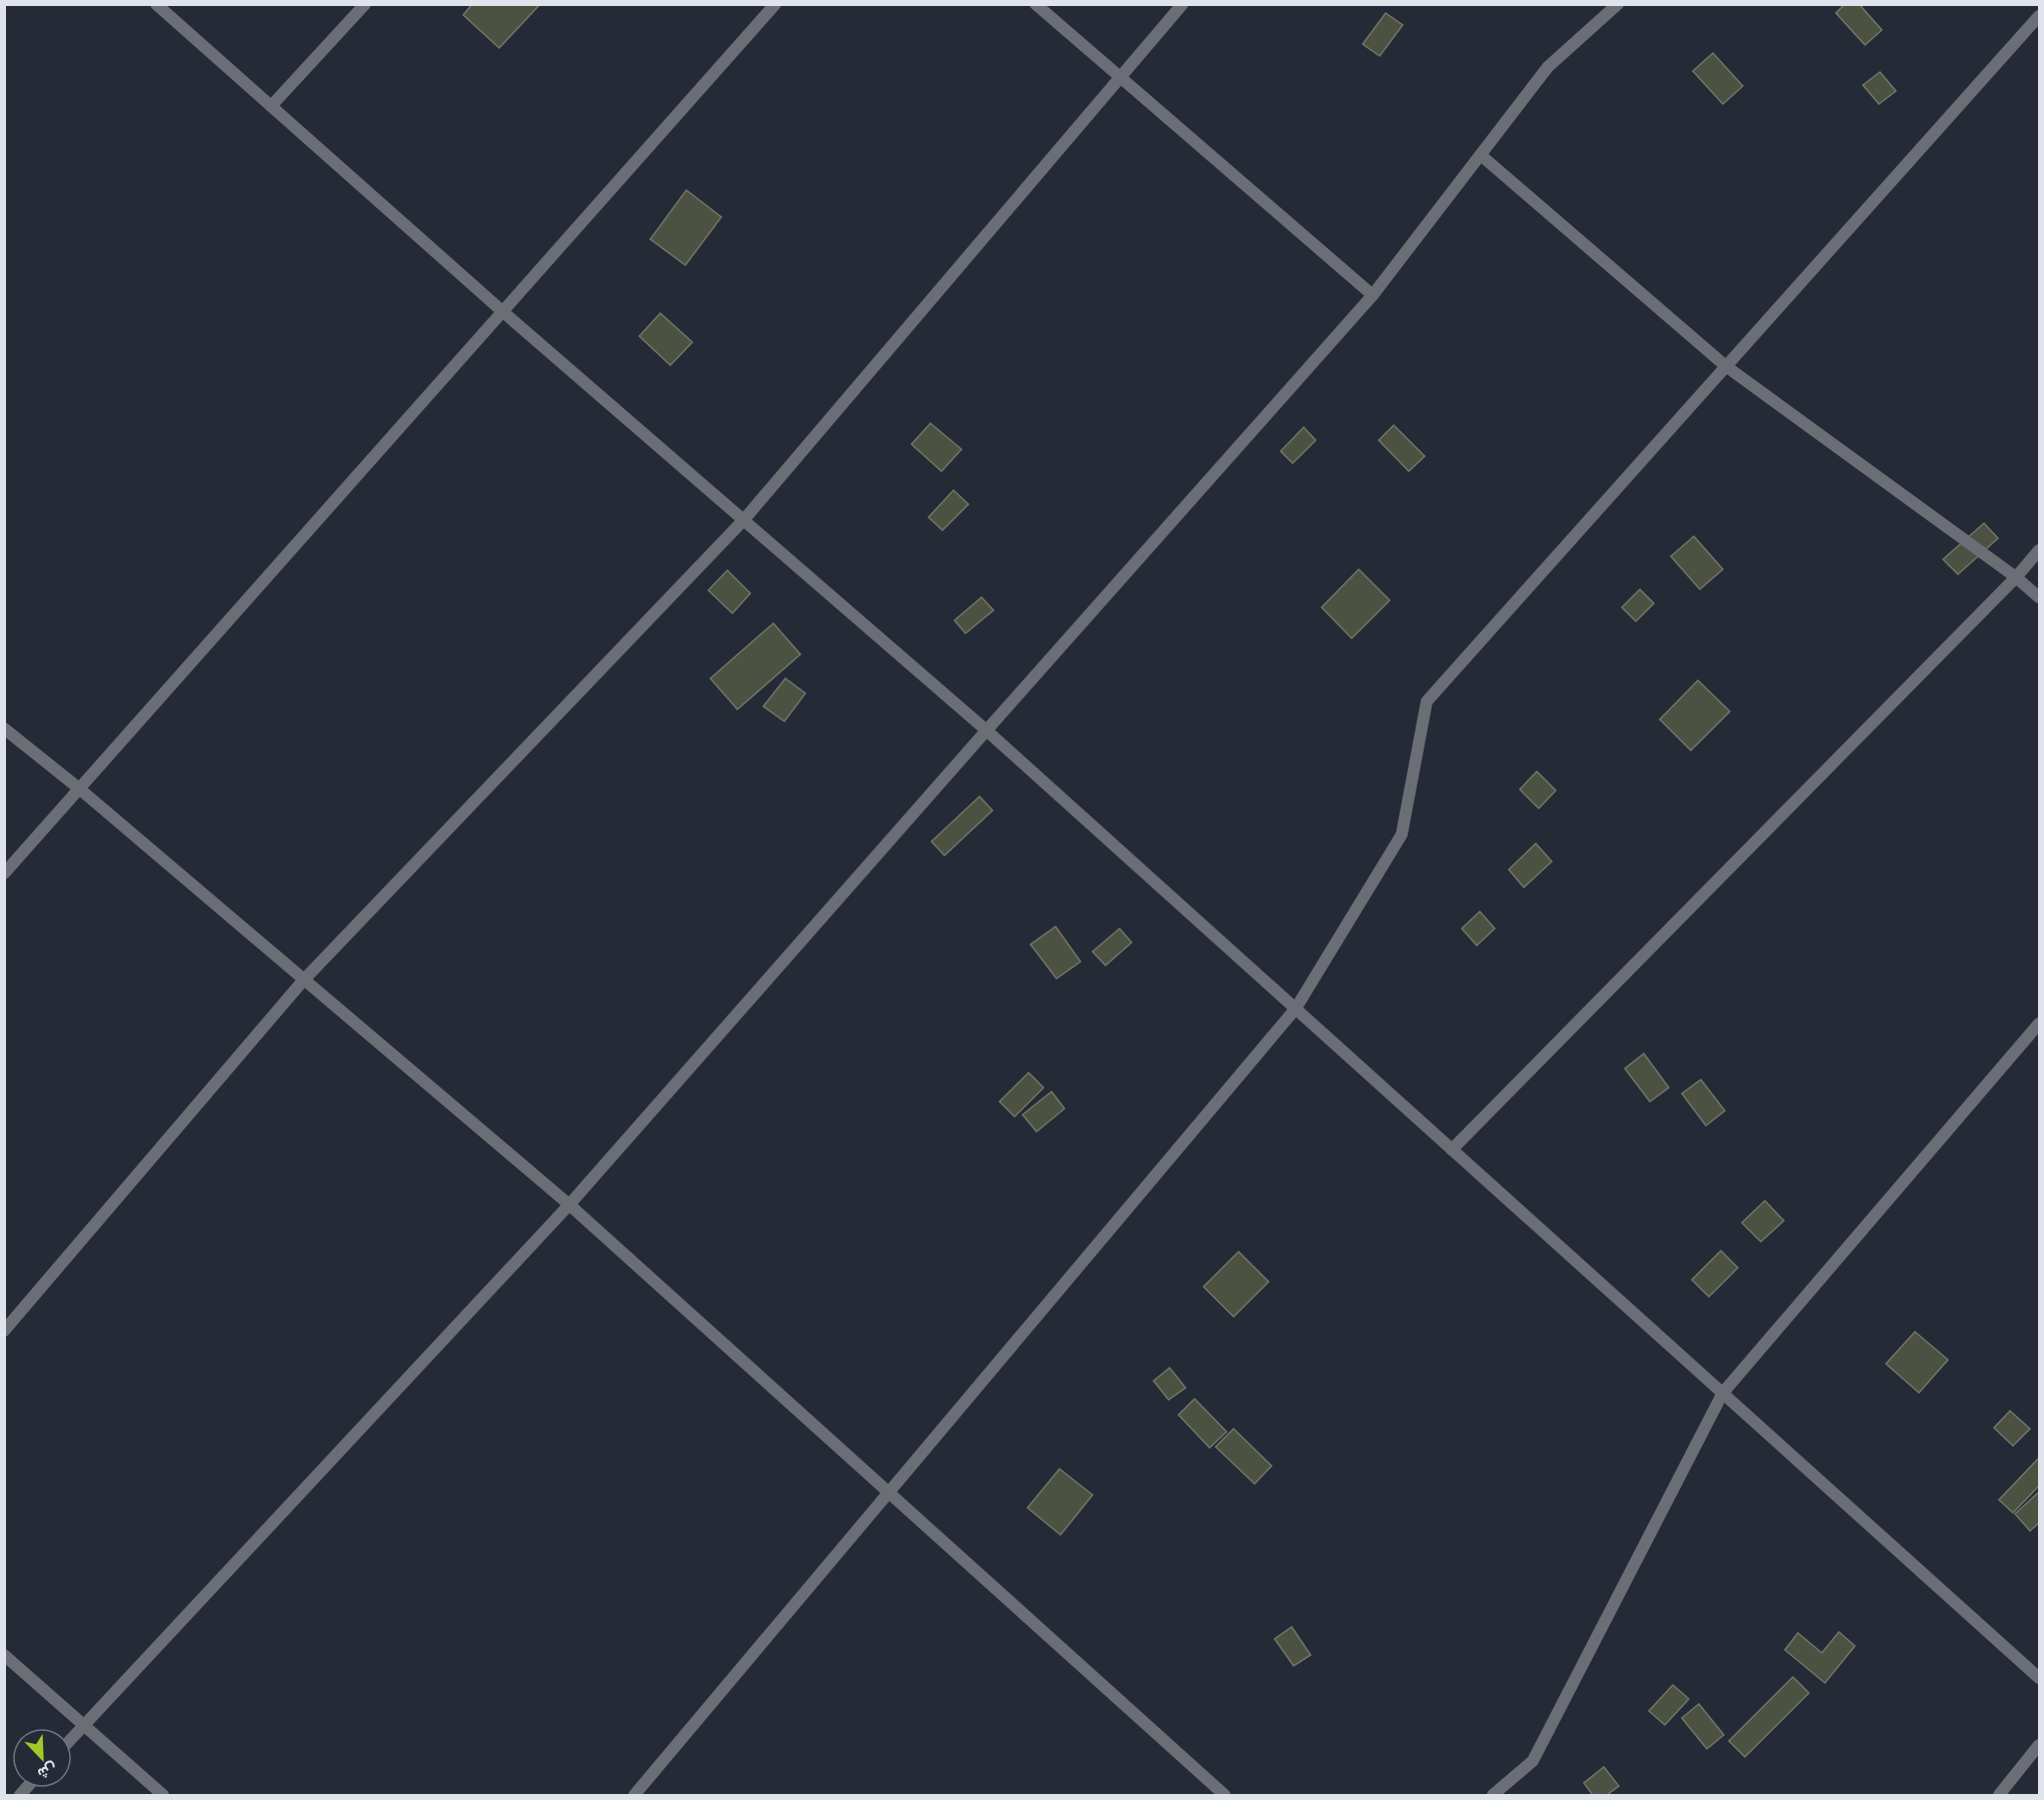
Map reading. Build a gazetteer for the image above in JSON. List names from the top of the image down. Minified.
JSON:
{"north":"bottom right"}
